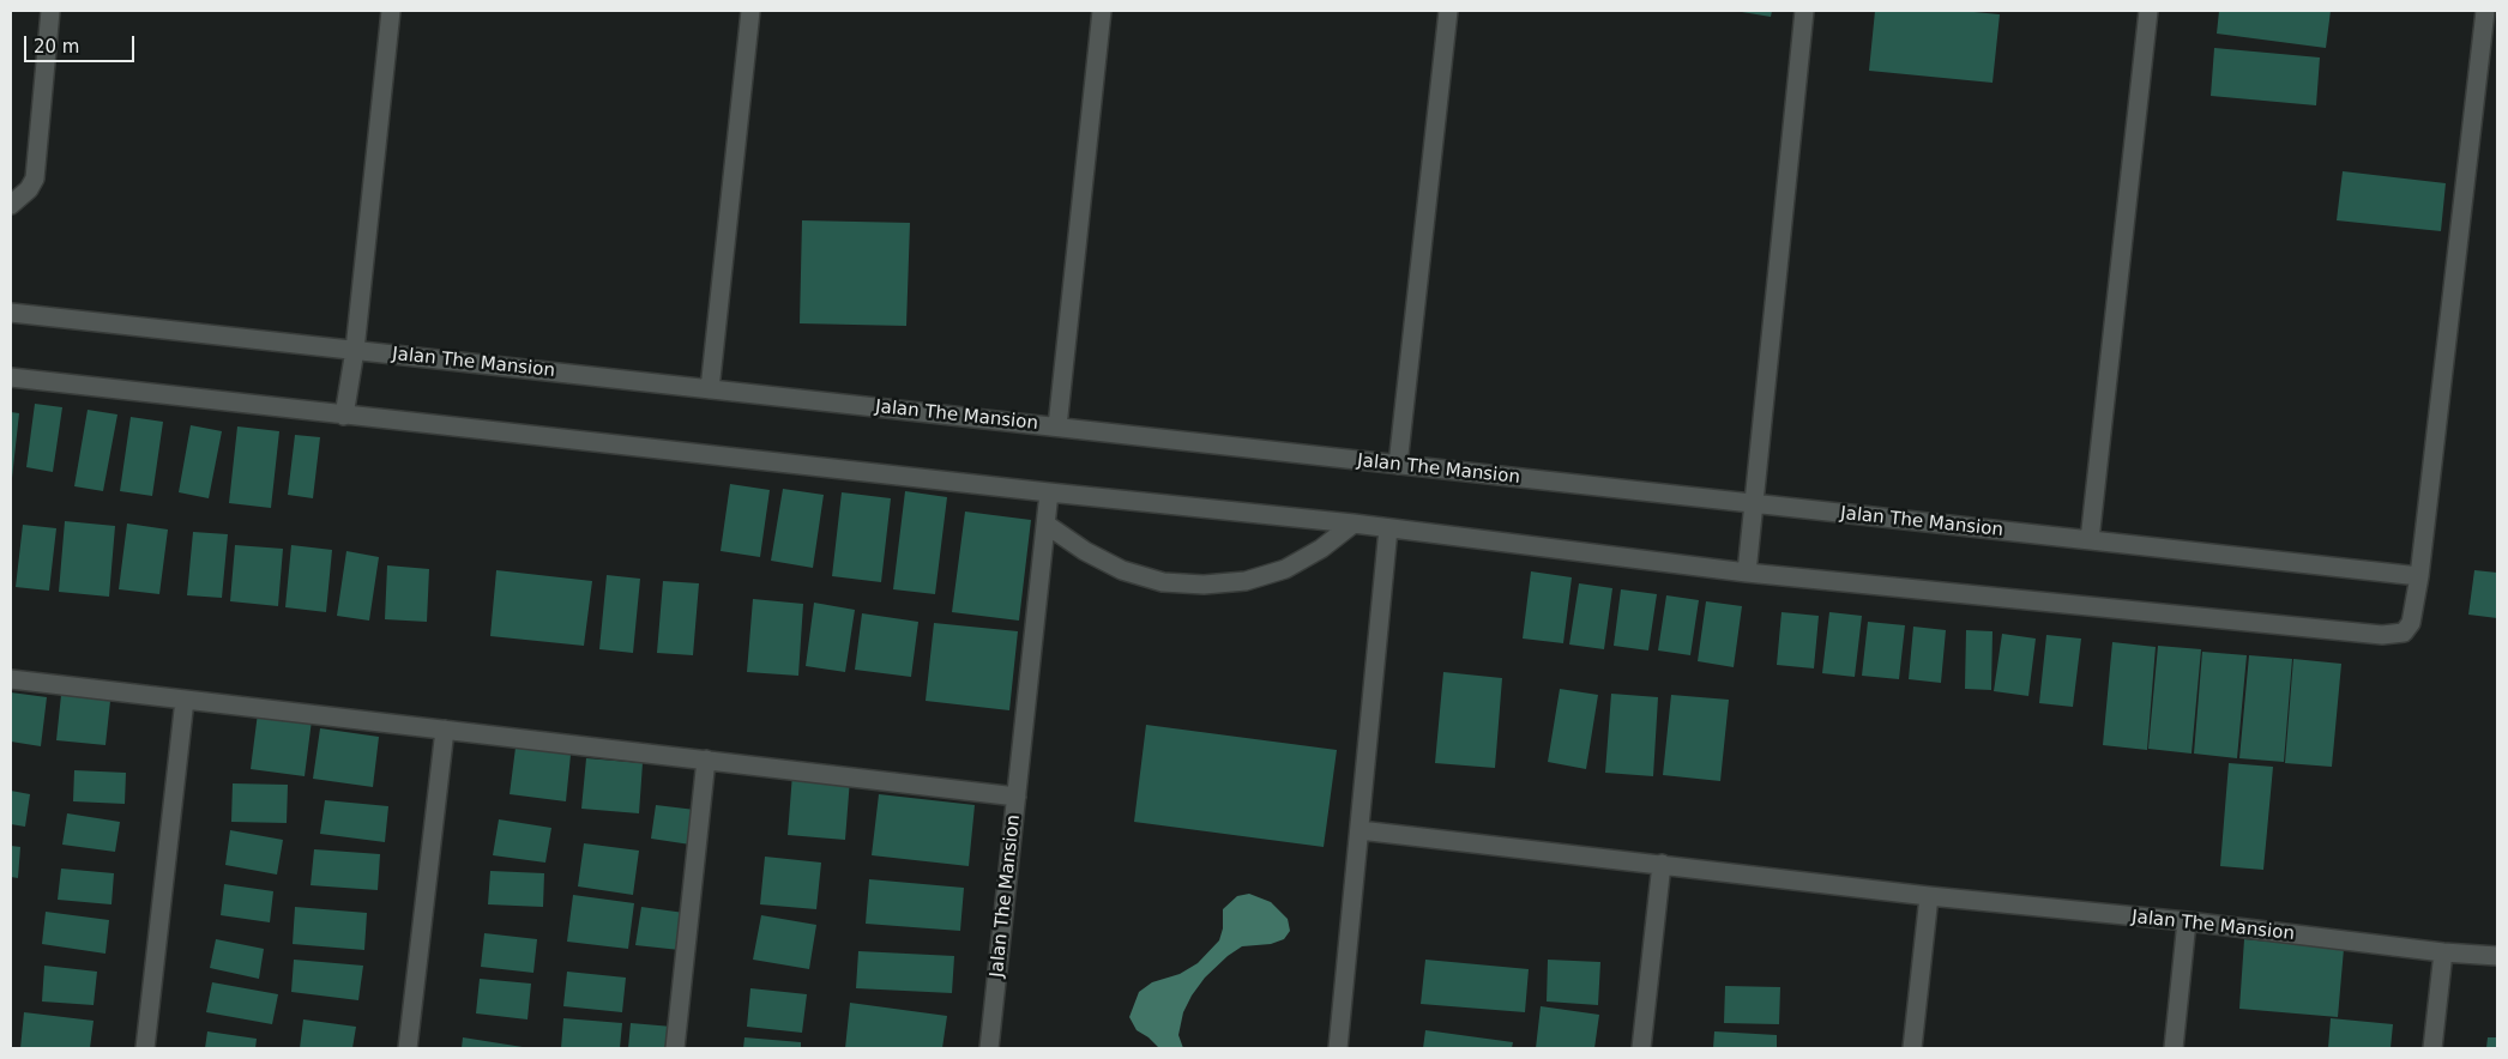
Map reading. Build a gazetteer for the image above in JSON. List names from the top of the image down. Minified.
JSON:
{"streets":{"street":["Jalan The Mansion"]},"scale_bar":"20 m"}
